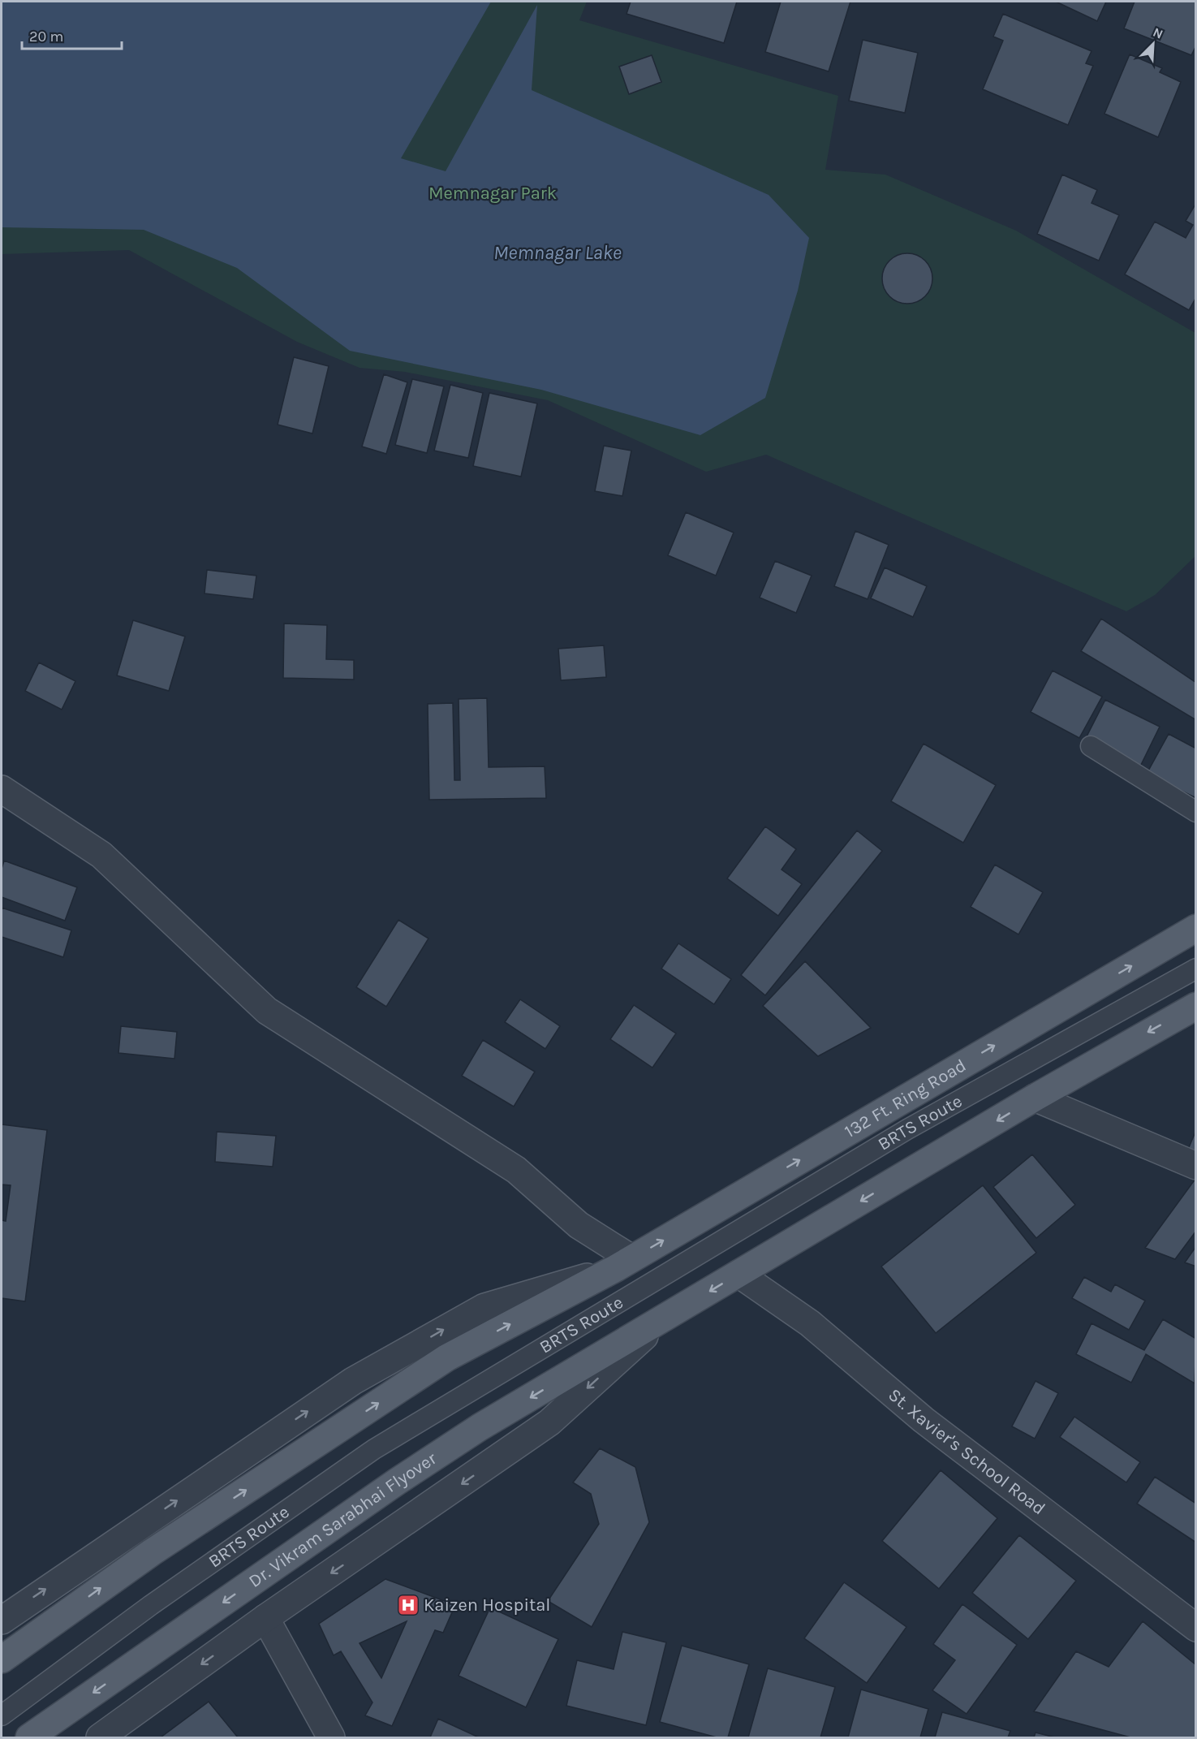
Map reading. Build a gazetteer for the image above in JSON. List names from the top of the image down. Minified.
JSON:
{"streets":{"main road":["132 Ft. Ring Road","Dr. Vikram Sarabhai Flyover"],"street":["St. Xavier's School Road"],"lane":["BRTS Route"]},"water":["Memnagar Lake"],"parks":["Memnagar Park"],"places":{"hospital":["Kaizen Hospital"]},"scale_bar":"20 m","north":"top right"}
